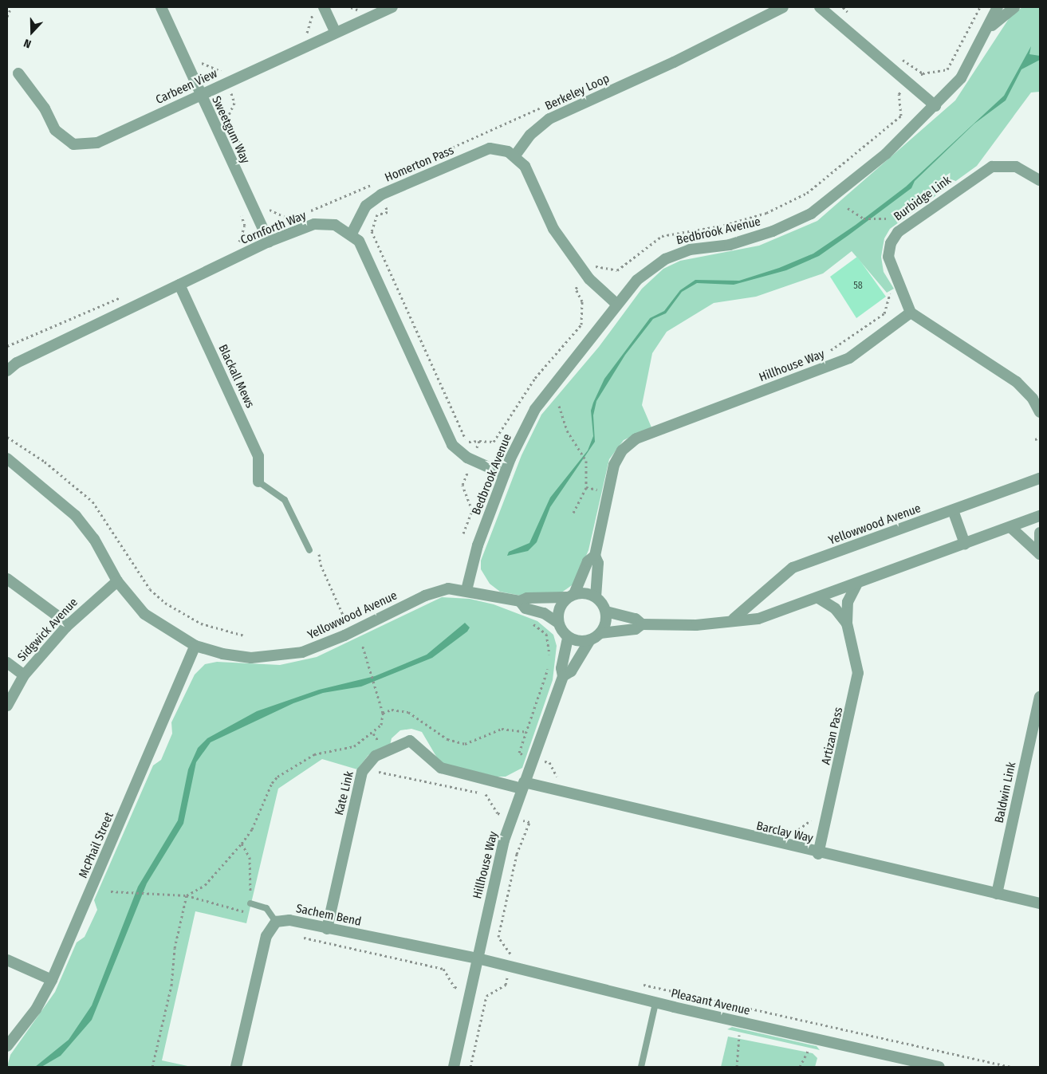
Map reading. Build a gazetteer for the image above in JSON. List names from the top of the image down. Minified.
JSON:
{"streets":{"street":["Carbeen View","Berkeley Loop","Sweetgum Way","Homerton Pass","Burbidge Link","Cornforth Way","Bedbrook Avenue","Hillhouse Way","Blackall Mews","Yellowwood Avenue","Sidgwick Avenue","Artizan Pass","Baldwin Link","Kate Link","Barclay Way","McPhail Street","Sachem Bend","Pleasant Avenue"]},"crossings":[["Carbeen View","Sweetgum Way"],["Berkeley Loop","Homerton Pass"],["Sweetgum Way","Cornforth Way"],["Homerton Pass","Cornforth Way"],["Burbidge Link","Hillhouse Way"],["Cornforth Way","Blackall Mews"],["Bedbrook Avenue","Yellowwood Avenue"],["Hillhouse Way","Yellowwood Avenue"],["Hillhouse Way","Kate Link"],["Hillhouse Way","Barclay Way"],["Hillhouse Way","Sachem Bend"],["Hillhouse Way","Pleasant Avenue"],["Yellowwood Avenue","Sidgwick Avenue"],["Yellowwood Avenue","McPhail Street"],["Artizan Pass","Barclay Way"],["Baldwin Link","Barclay Way"],["Kate Link","Barclay Way"],["Kate Link","Sachem Bend"],["Sachem Bend","Pleasant Avenue"]],"house_numbers":["58"],"north":"bottom"}
